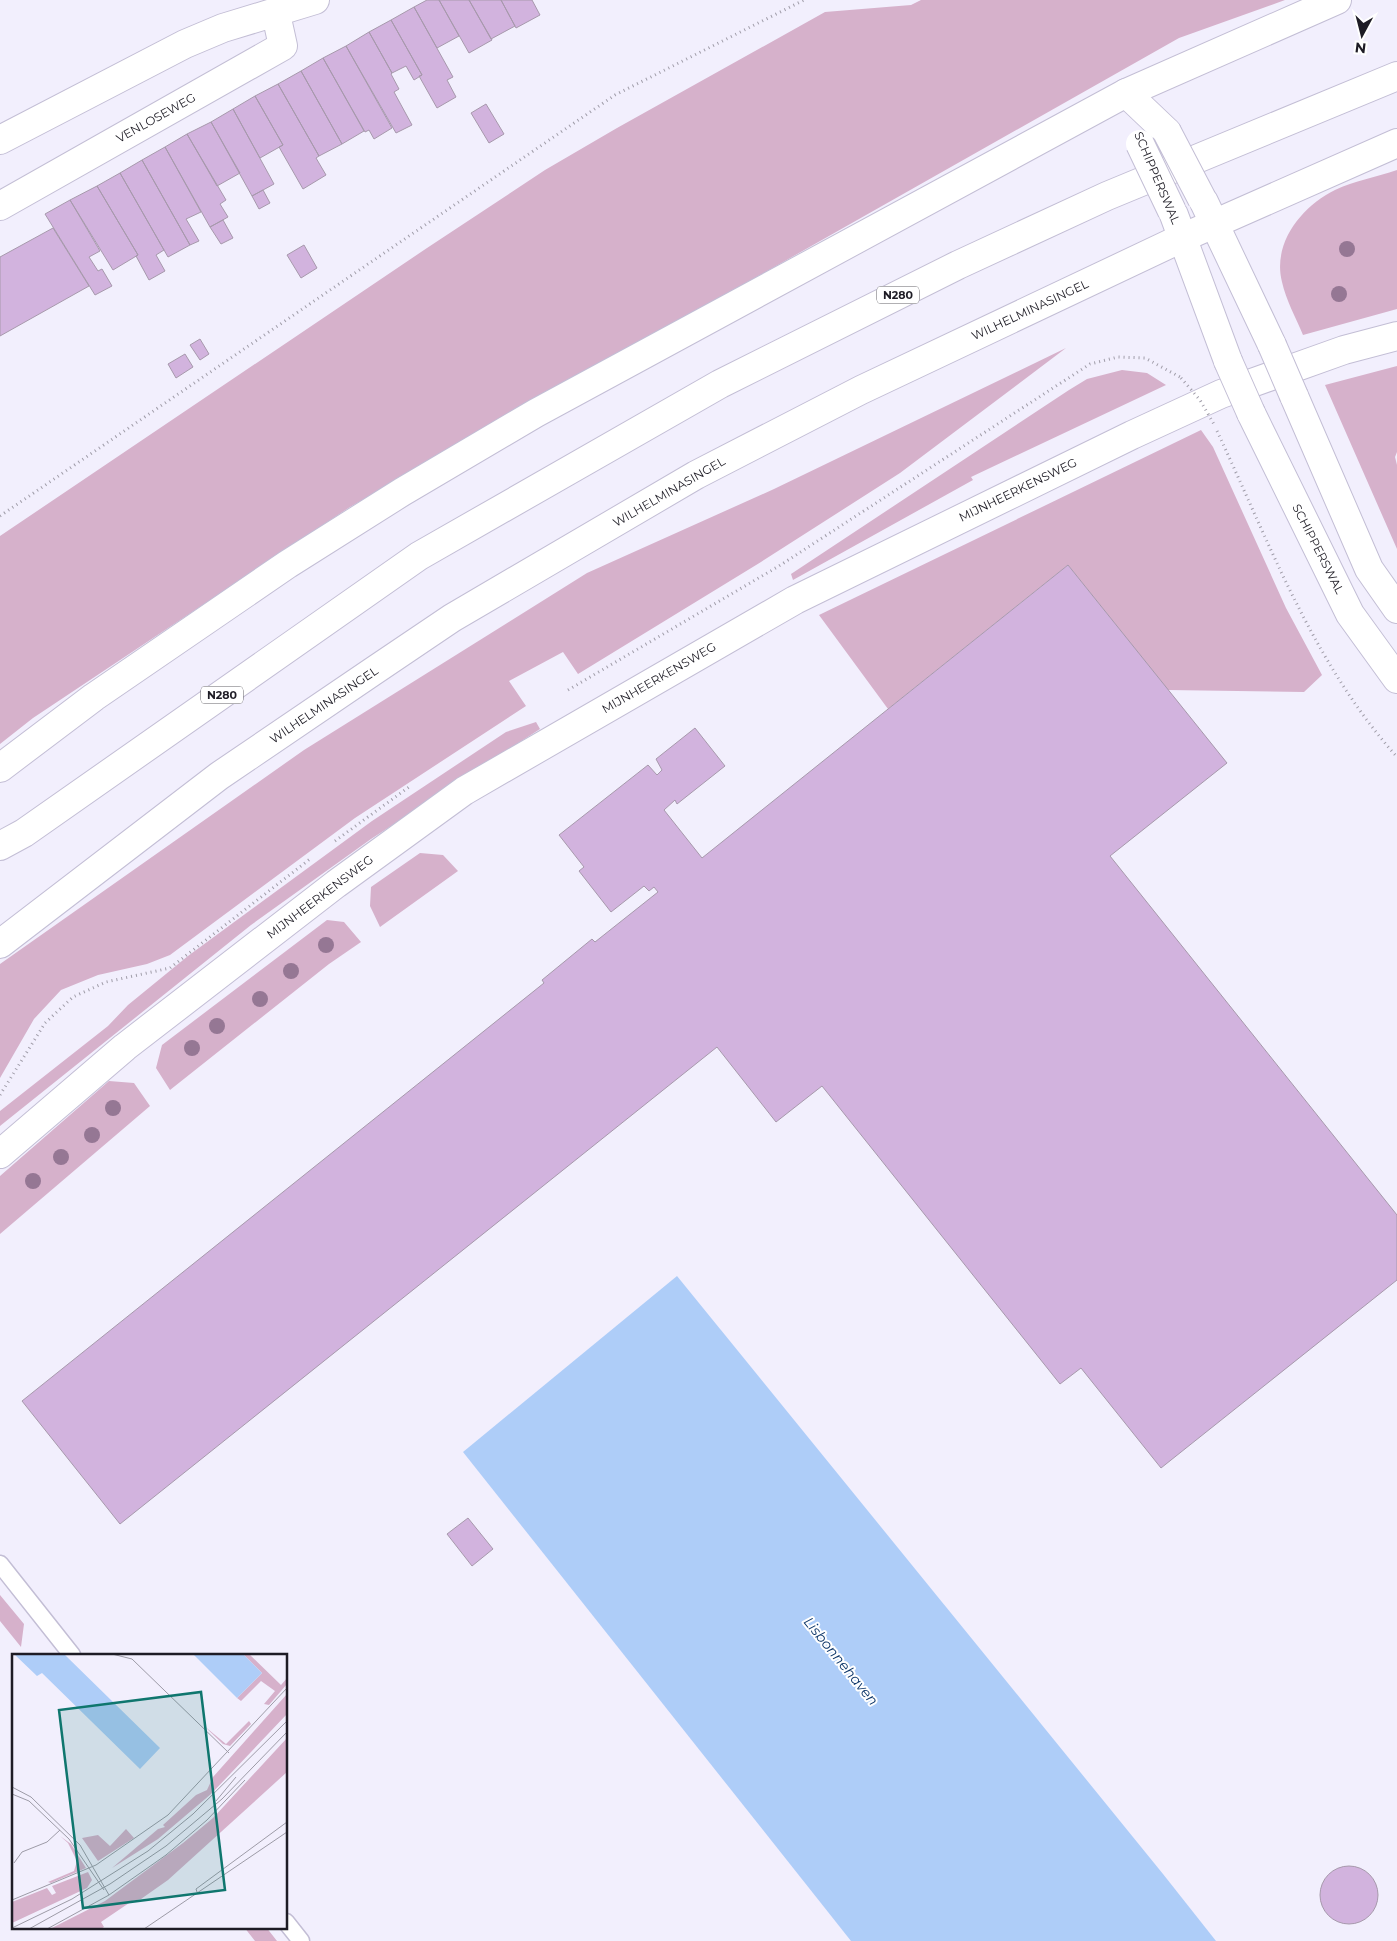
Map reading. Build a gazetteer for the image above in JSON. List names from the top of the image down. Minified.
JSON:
{"streets":{"main road":["VENLOSEWEG","SCHIPPERSWAL","N280","WILHELMINASINGEL","MIJNHEERKENSWEG"]},"crossings":[["SCHIPPERSWAL","WILHELMINASINGEL"]],"water":["Lisbonnehaven"],"north":"bottom"}
